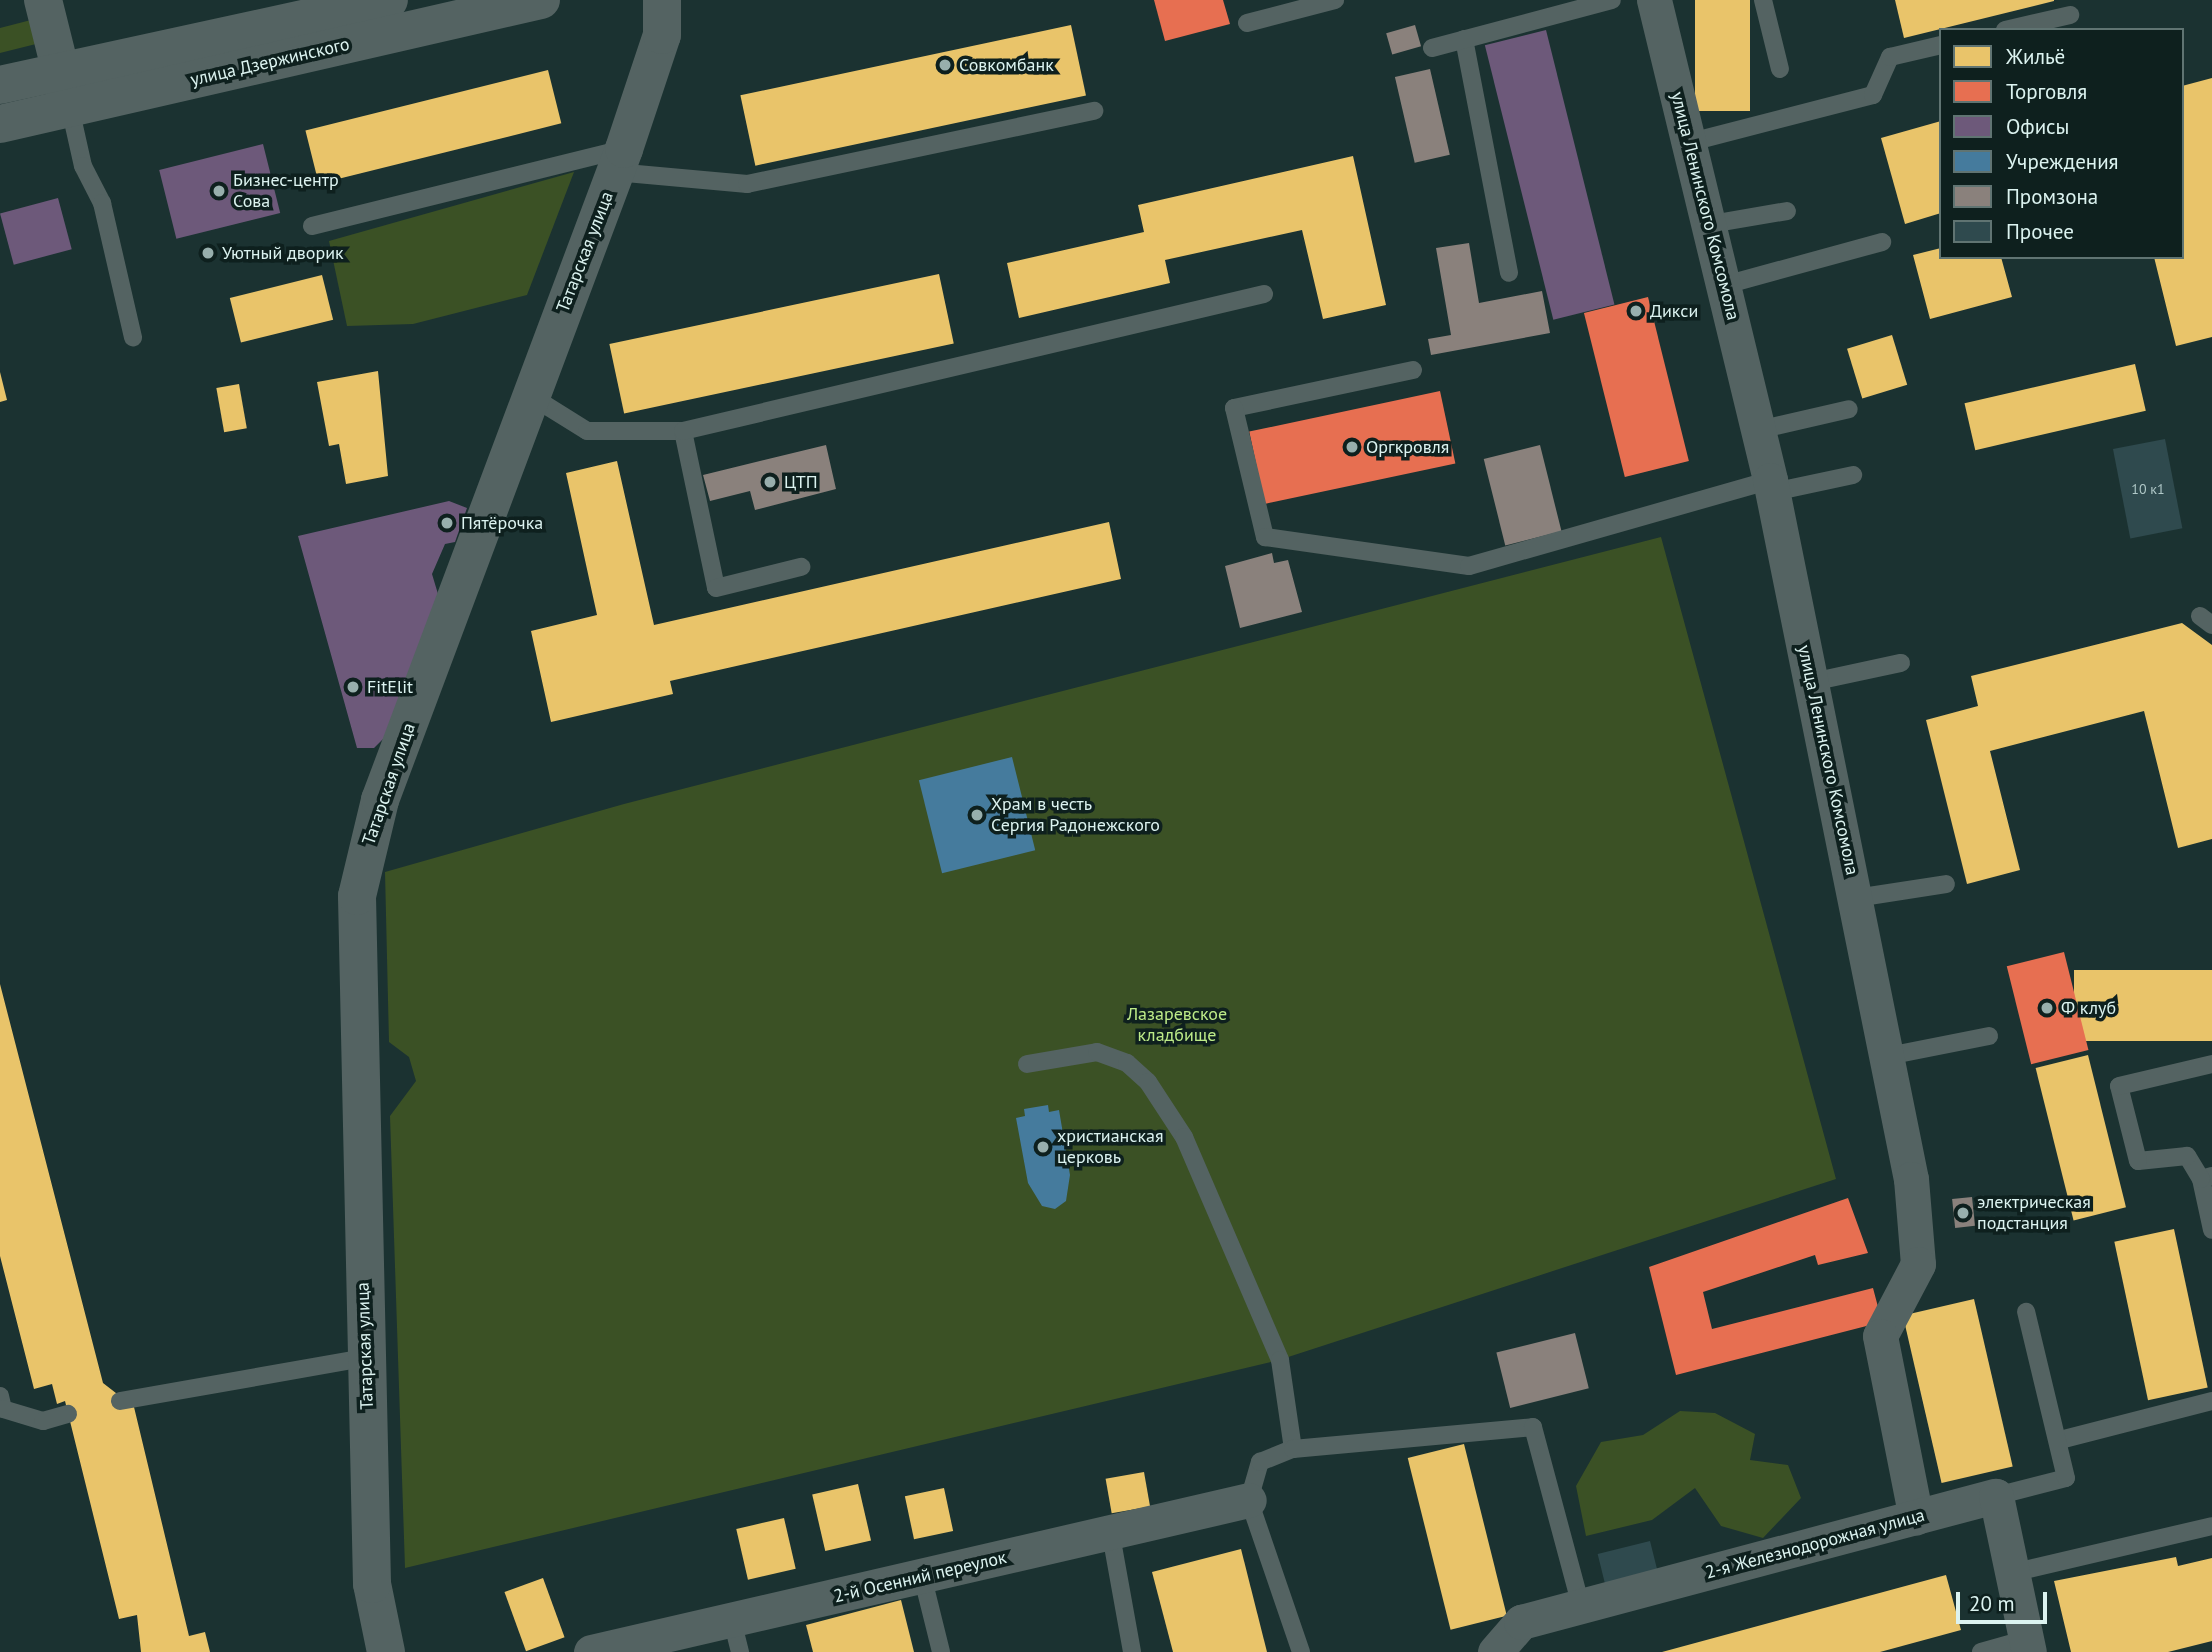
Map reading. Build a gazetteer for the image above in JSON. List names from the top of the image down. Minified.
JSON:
{"streets":{"street":["улица Дзержинского","улица Ленинского Комсомола","Татарская улица","2-я Железнодорожная улица","2-й Осенний переулок"]},"crossings":[["улица Ленинского Комсомола","2-я Железнодорожная улица"]],"parks":["Лазаревское кладбище"],"places":["Совкомбанк","Бизнес-центр Сова","Уютный дворик","Дикси","Оргкровля","ЦТП","Пятёрочка","FitElit","Храм в честь Сергия Радонежского","Ф клуб","христианская церковь","электрическая подстанция"],"house_numbers":["10 к1"],"legend":["Жильё","Торговля","Офисы","Учреждения","Промзона","Прочее"],"scale_bar":"20 m"}
